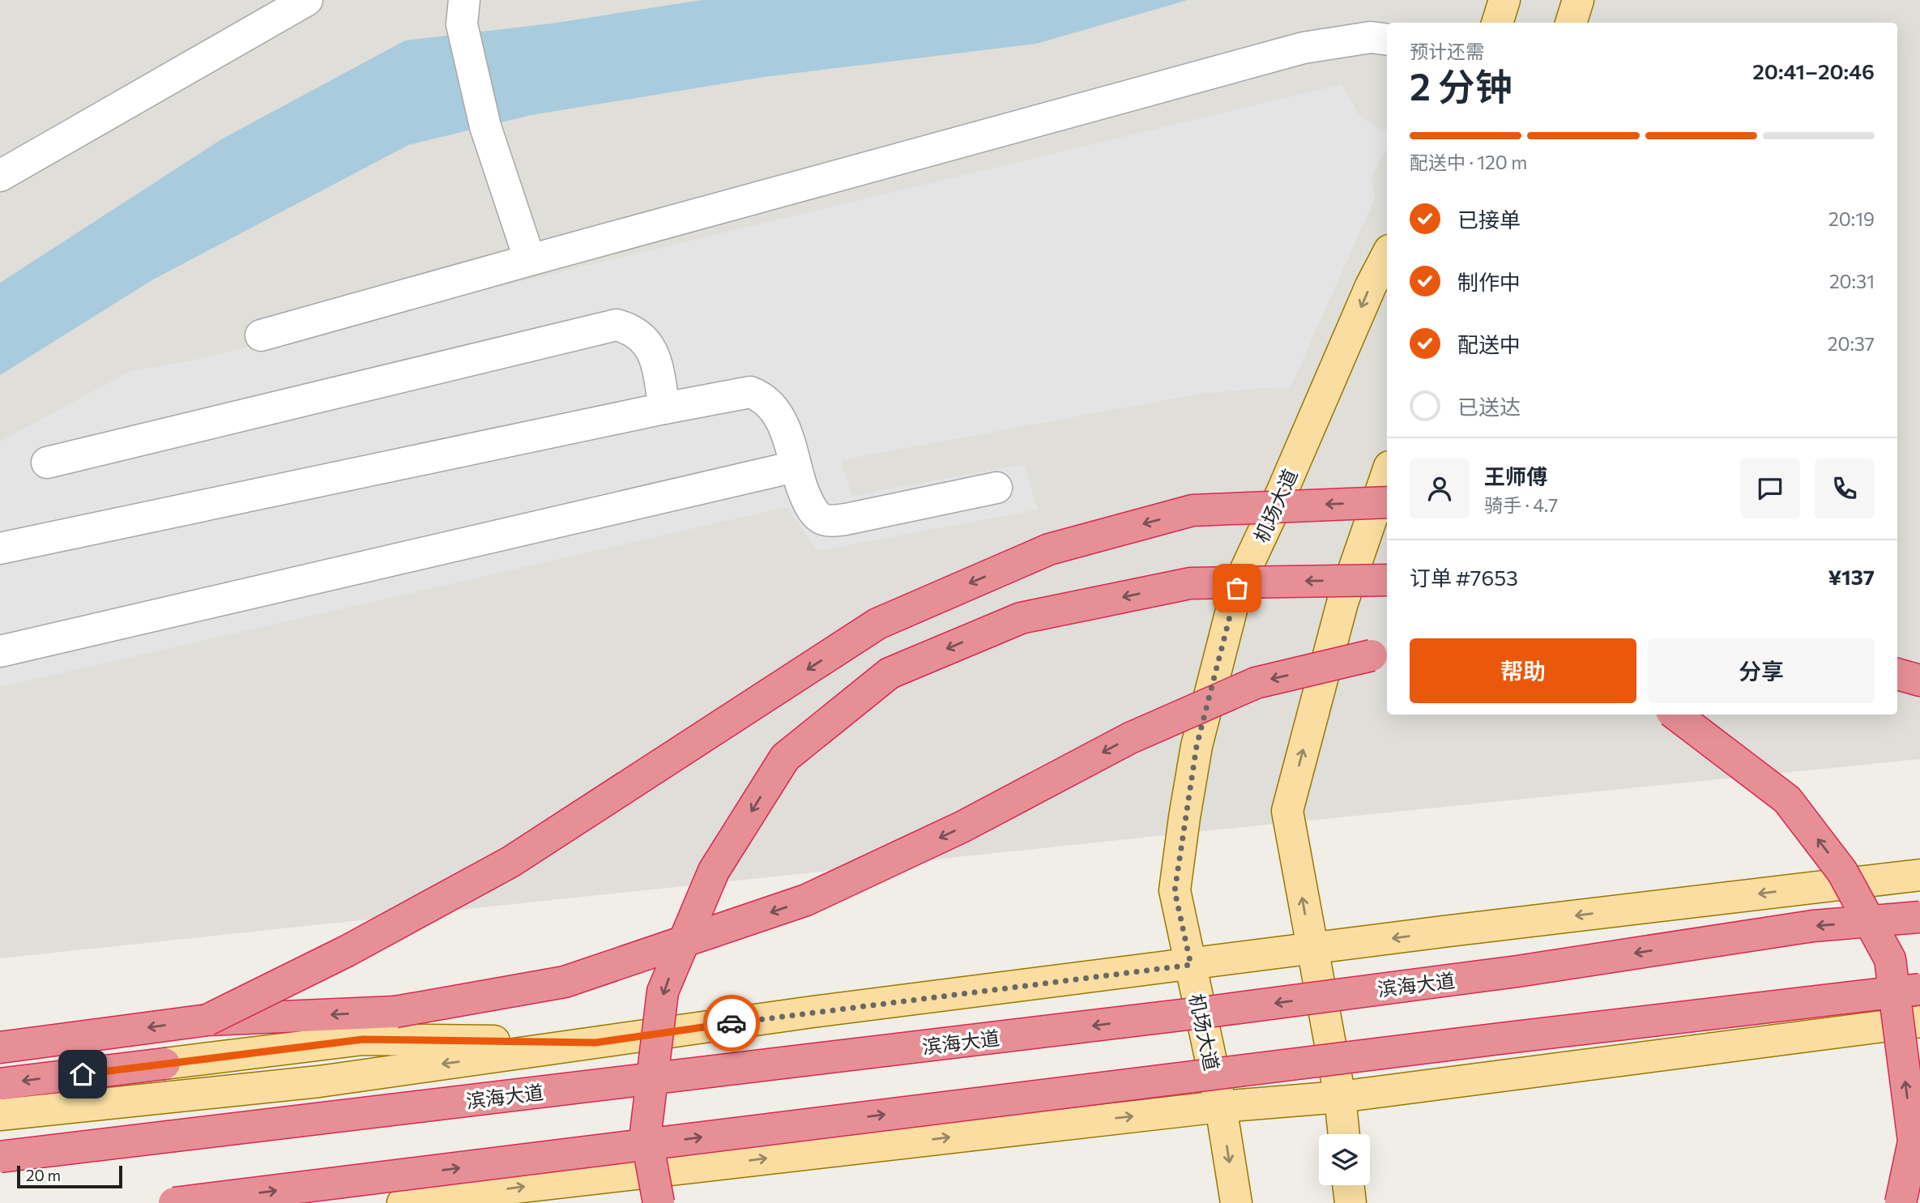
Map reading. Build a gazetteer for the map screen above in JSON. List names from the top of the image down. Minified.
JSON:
{"streets":{"highway":["滨海大道"],"main road":["机场大道"]},"scale_bar":"20 m","page":{"heading":["2 分钟","预计还需","20:41–20:46"],"panel":["王师傅","骑手 · 4.7","订单 #7653","¥137"],"bar":"配送中 · 120 m","list":[["已接单","20:19"],["制作中","20:31"],["配送中","20:37"],"已送达"],"buttons":["帮助","分享"],"scale":"20 m"}}
